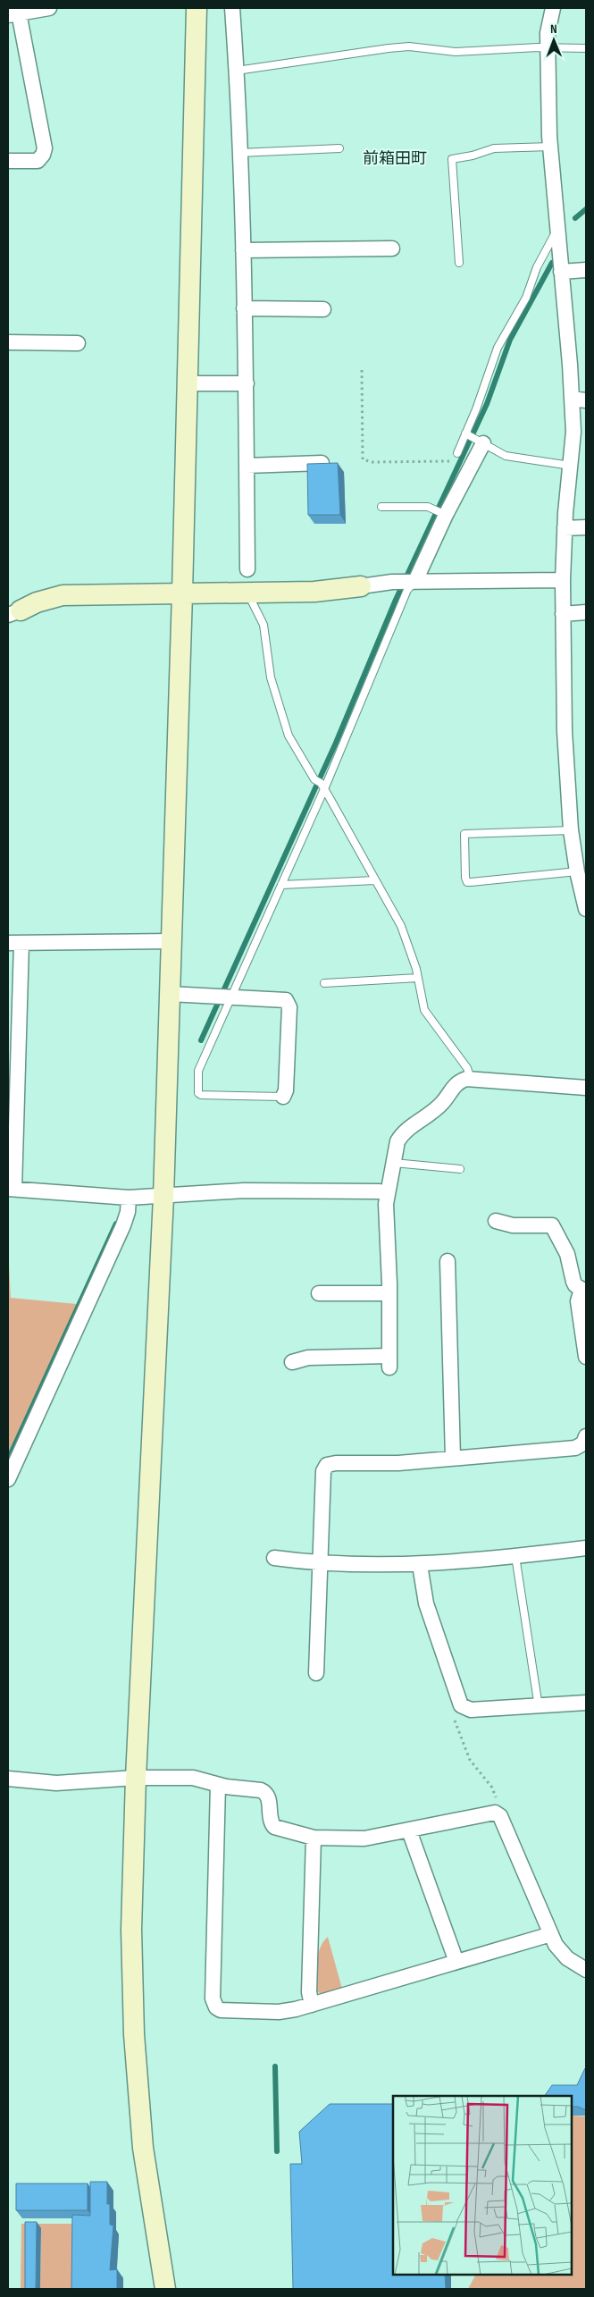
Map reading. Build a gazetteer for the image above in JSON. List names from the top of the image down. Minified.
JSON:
{"districts":["前箱田町"],"north":"top"}
